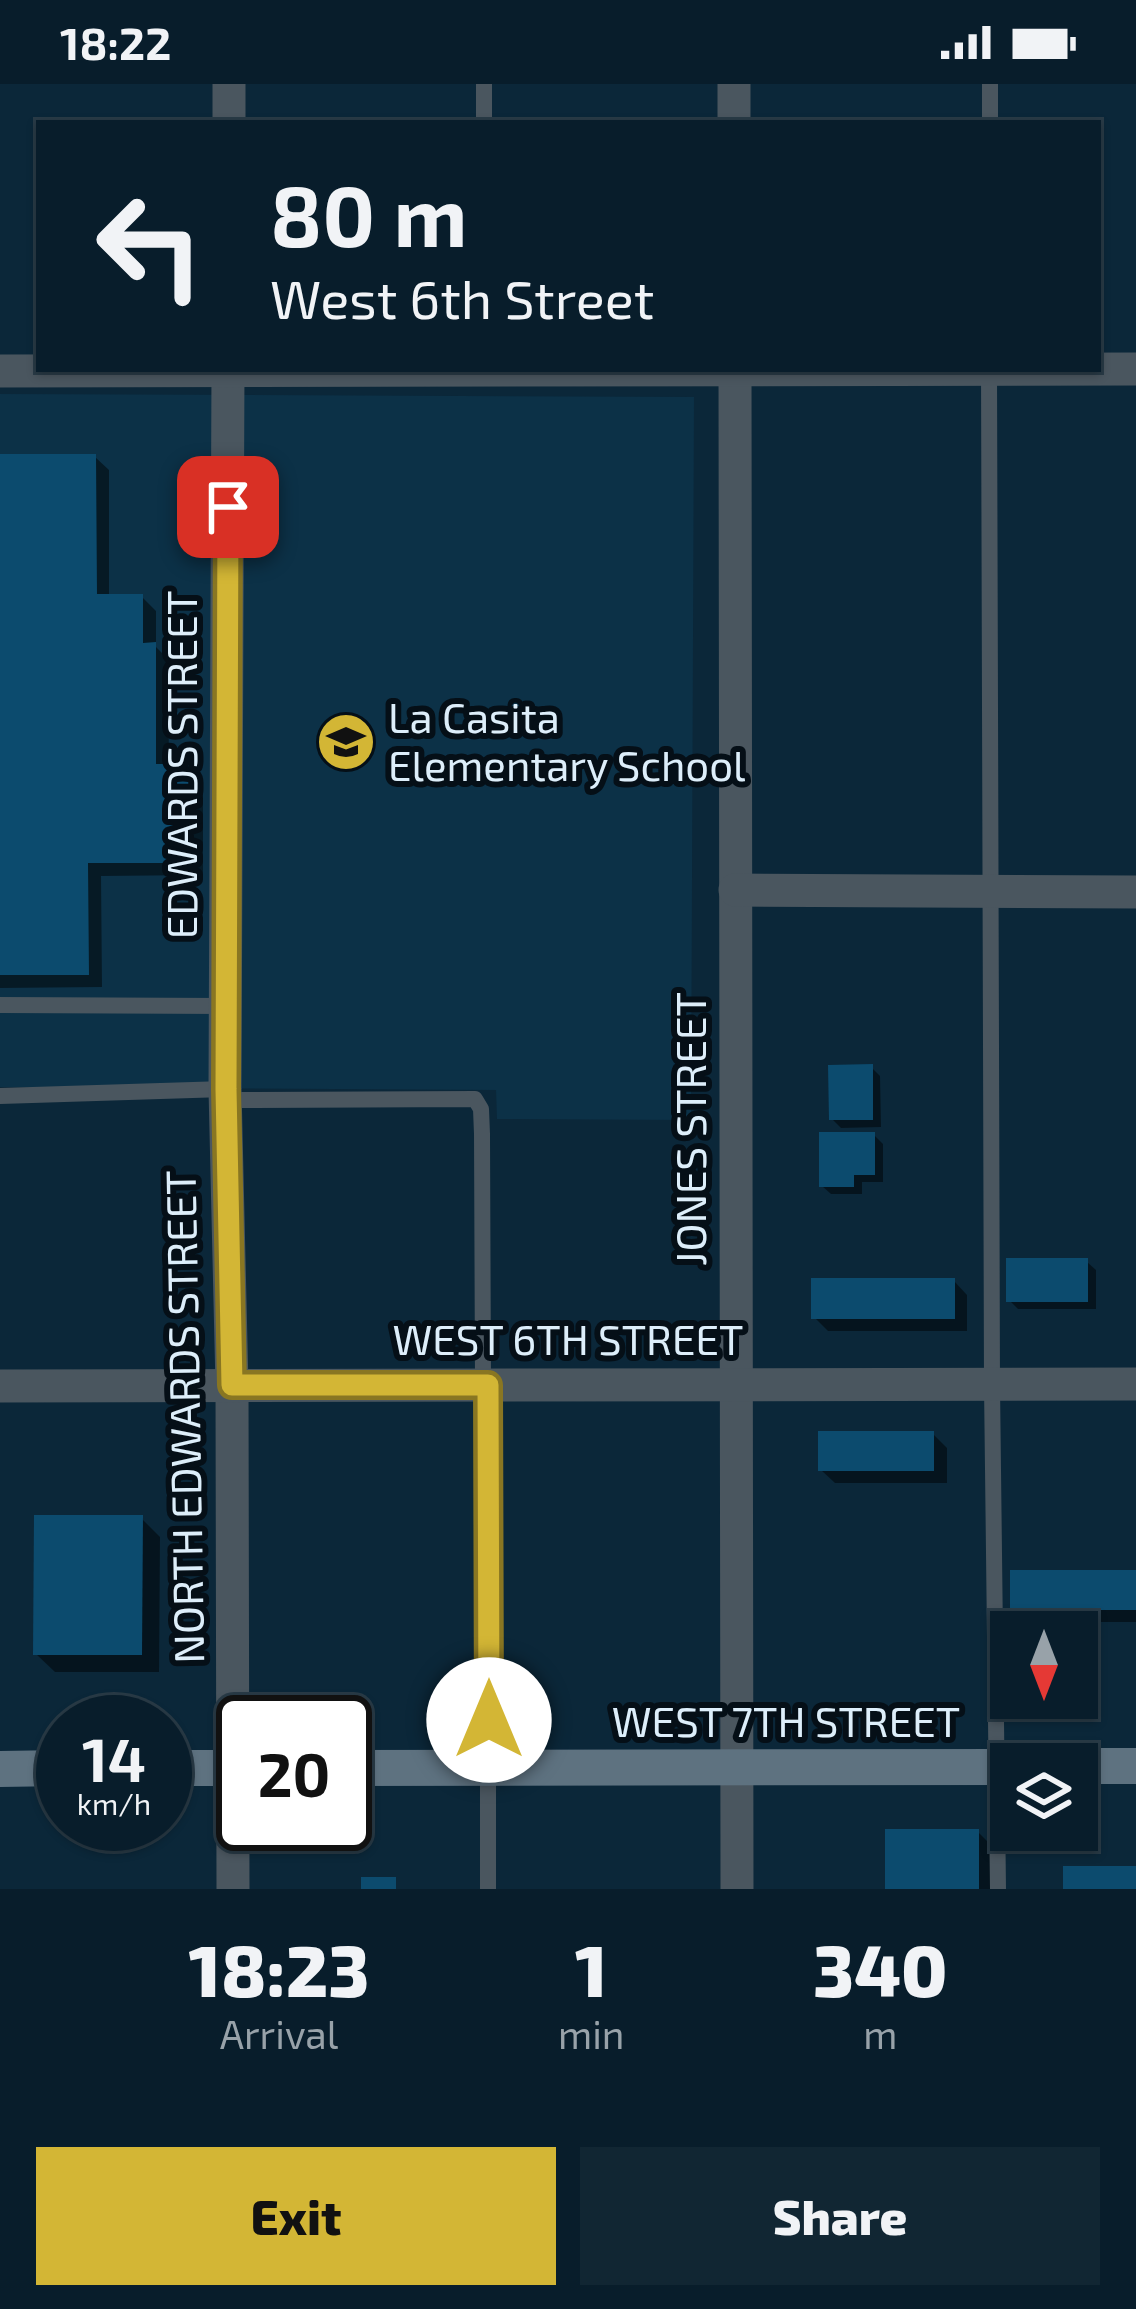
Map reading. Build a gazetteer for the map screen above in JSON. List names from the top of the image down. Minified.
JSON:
{"streets":{"main road":["WEST 7TH STREET"],"street":["EDWARDS STREET","JONES STREET","WEST 6TH STREET","NORTH EDWARDS STREET"]},"crossings":[["EDWARDS STREET","NORTH EDWARDS STREET"],["JONES STREET","WEST 6TH STREET"],["JONES STREET","WEST 7TH STREET"],["WEST 6TH STREET","NORTH EDWARDS STREET"]],"places":{"school or university":["La Casita Elementary School"]},"north":"bottom","page":{"status":"18:22","turn":["80 m","West 6th Street"],"speed":"14 km/h","limit":"20","eta":["18:23","Arrival","1","min","340","m"],"buttons":["Exit","Share"]}}
